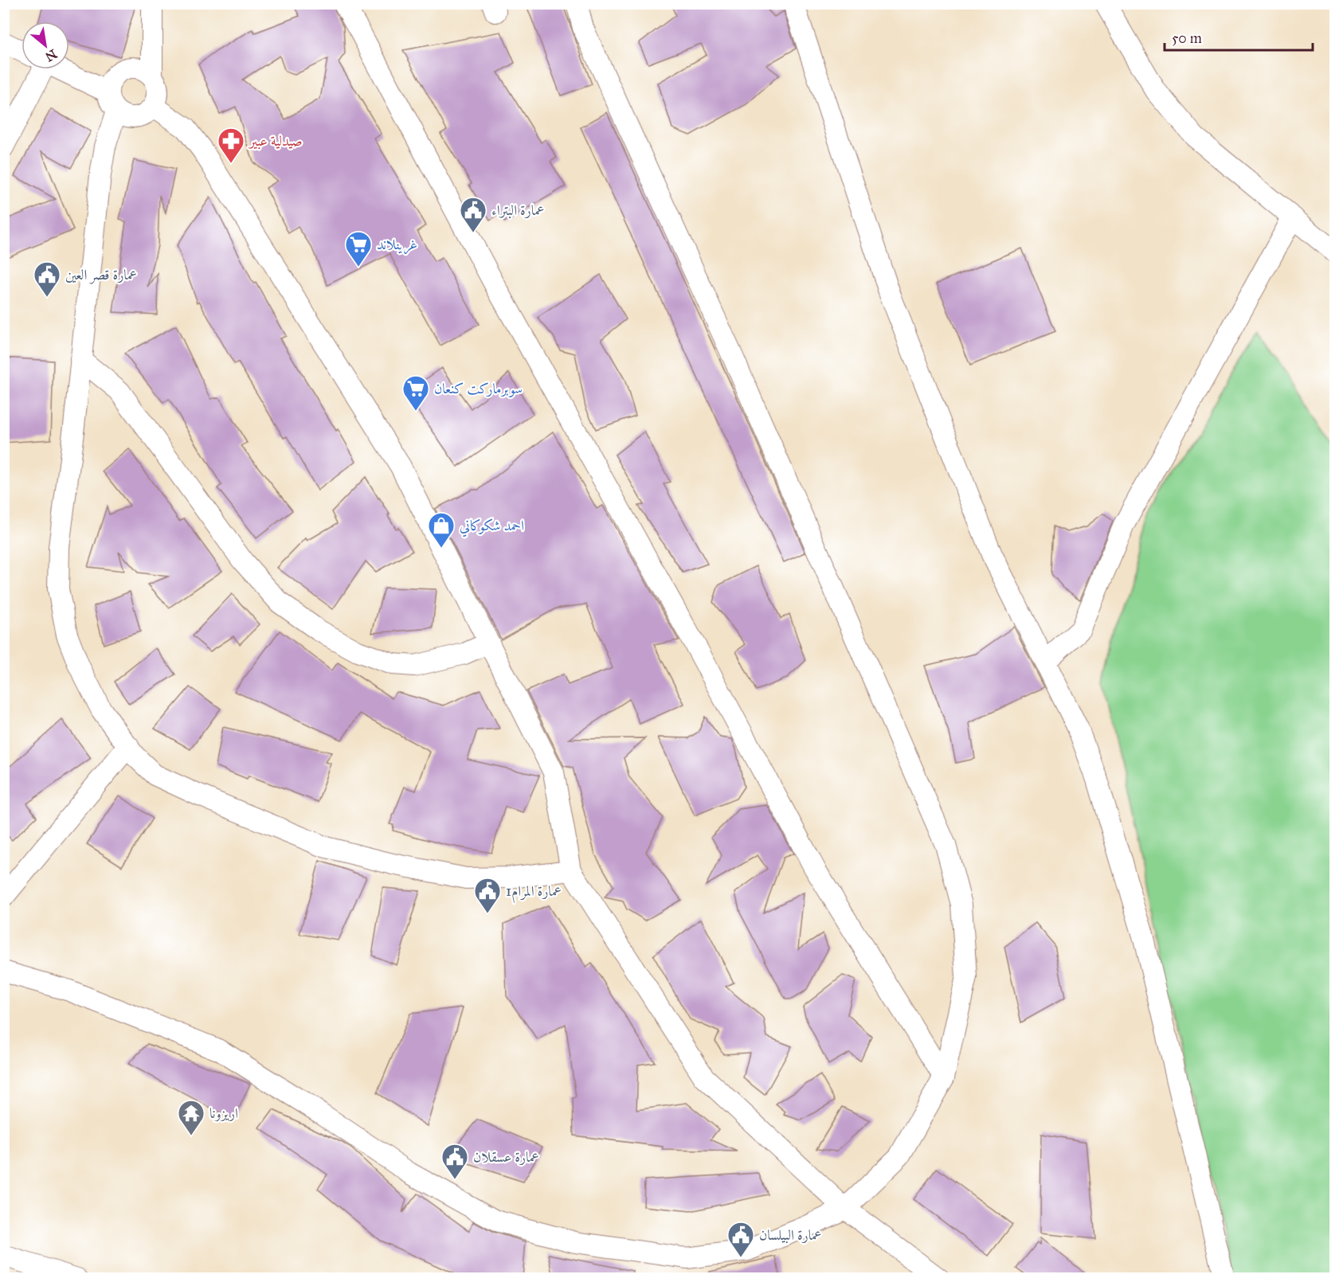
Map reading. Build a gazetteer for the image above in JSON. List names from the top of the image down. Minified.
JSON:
{"places":{"pharmacy":["صيدلية عبير"],"public building":["عمارة البتراء","عمارة قصر العين","عمارة المرام1","عمارة عسقلان","عمارة البيلسان"],"supermarket":["غرينلاند","سوبرماركت كنعان"],"shop":["احمد شكوكاني"],"temple":["اريزونا"]},"scale_bar":"50 m","north":"bottom right"}
